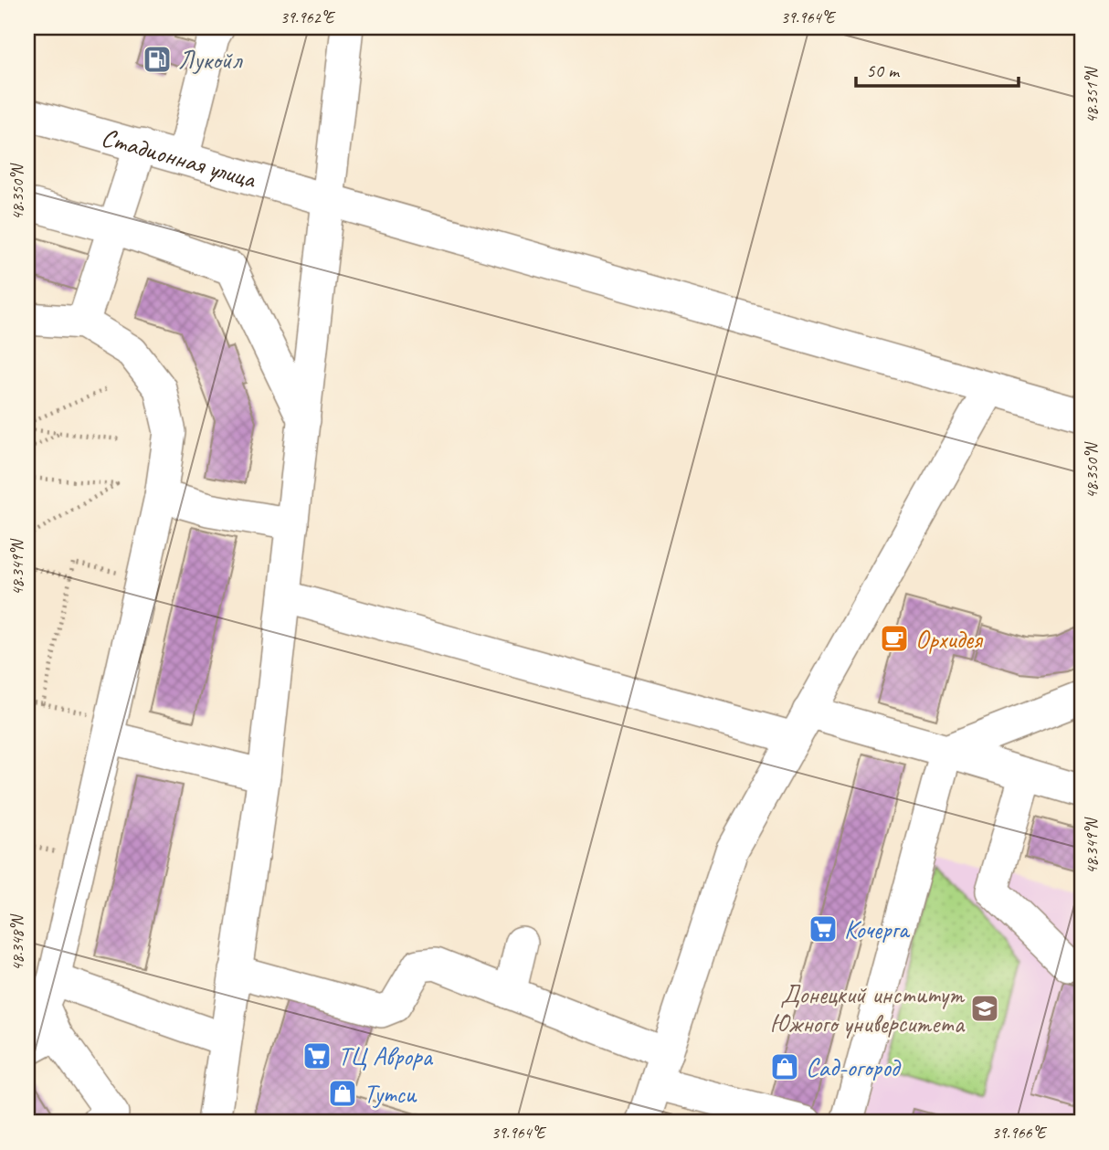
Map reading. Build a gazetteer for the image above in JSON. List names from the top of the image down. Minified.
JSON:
{"streets":{"street":["Стадионная улица"]},"places":{"fuel station":["Лукойл"],"cafe":["Орхидея"],"supermarket":["Кочерга","ТЦ Аврора"],"school or university":["Донецкий институт Южного университета"],"shop":["Сад-огород","Тутси"]},"scale_bar":"50 m","coordinates":["39.962°E","39.964°E","48.351°N","48.350°N","48.349°N","48.348°N","39.966°E"]}
